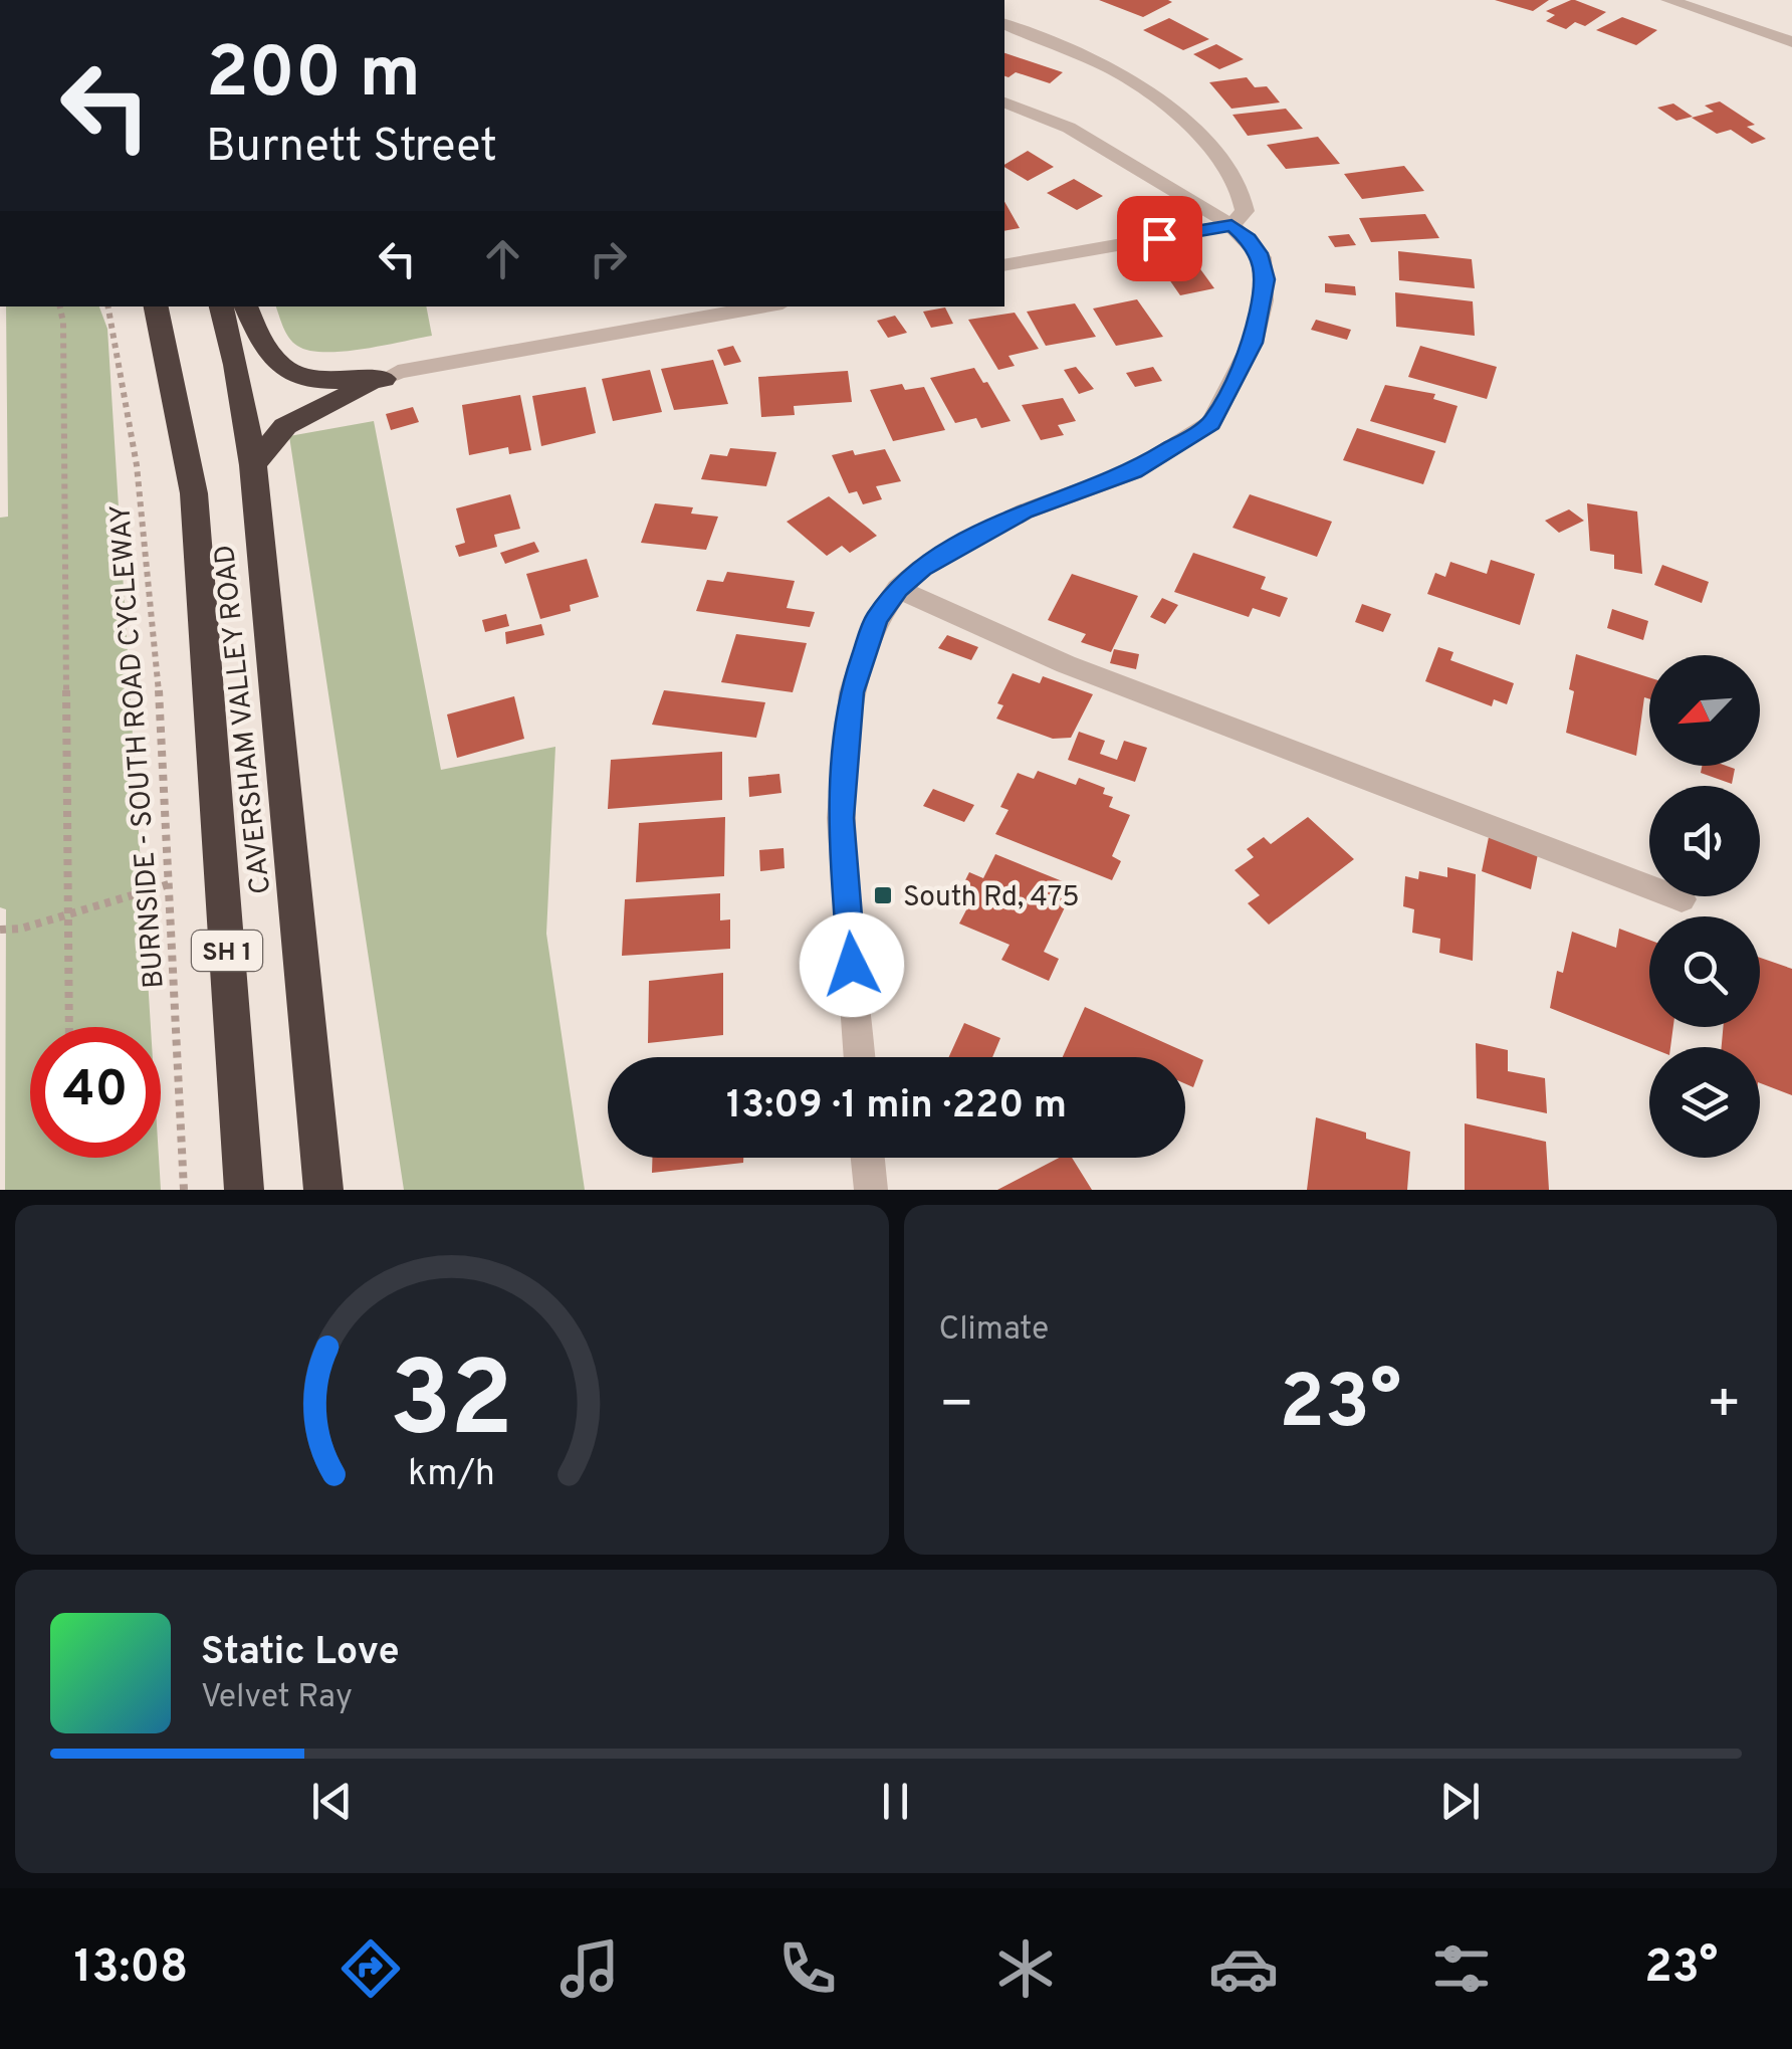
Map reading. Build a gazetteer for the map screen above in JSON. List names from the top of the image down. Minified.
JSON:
{"streets":{"highway":["CAVERSHAM VALLEY ROAD","SH 1"],"path":["BURNSIDE - SOUTH ROAD CYCLEWAY"]},"places":{"transit":["South Rd, 475"]},"north":"bottom left","page":{"turn":["200 m","Burnett Street"],"limit":"40","trip":"13:09 · 1 min · 220 m","tile":"Climate","heat":["−","23°","+"],"song":["Static Love","Velvet Ray"],"tabs":["13:08","23°"],"gauge":["32","km/h"]}}
